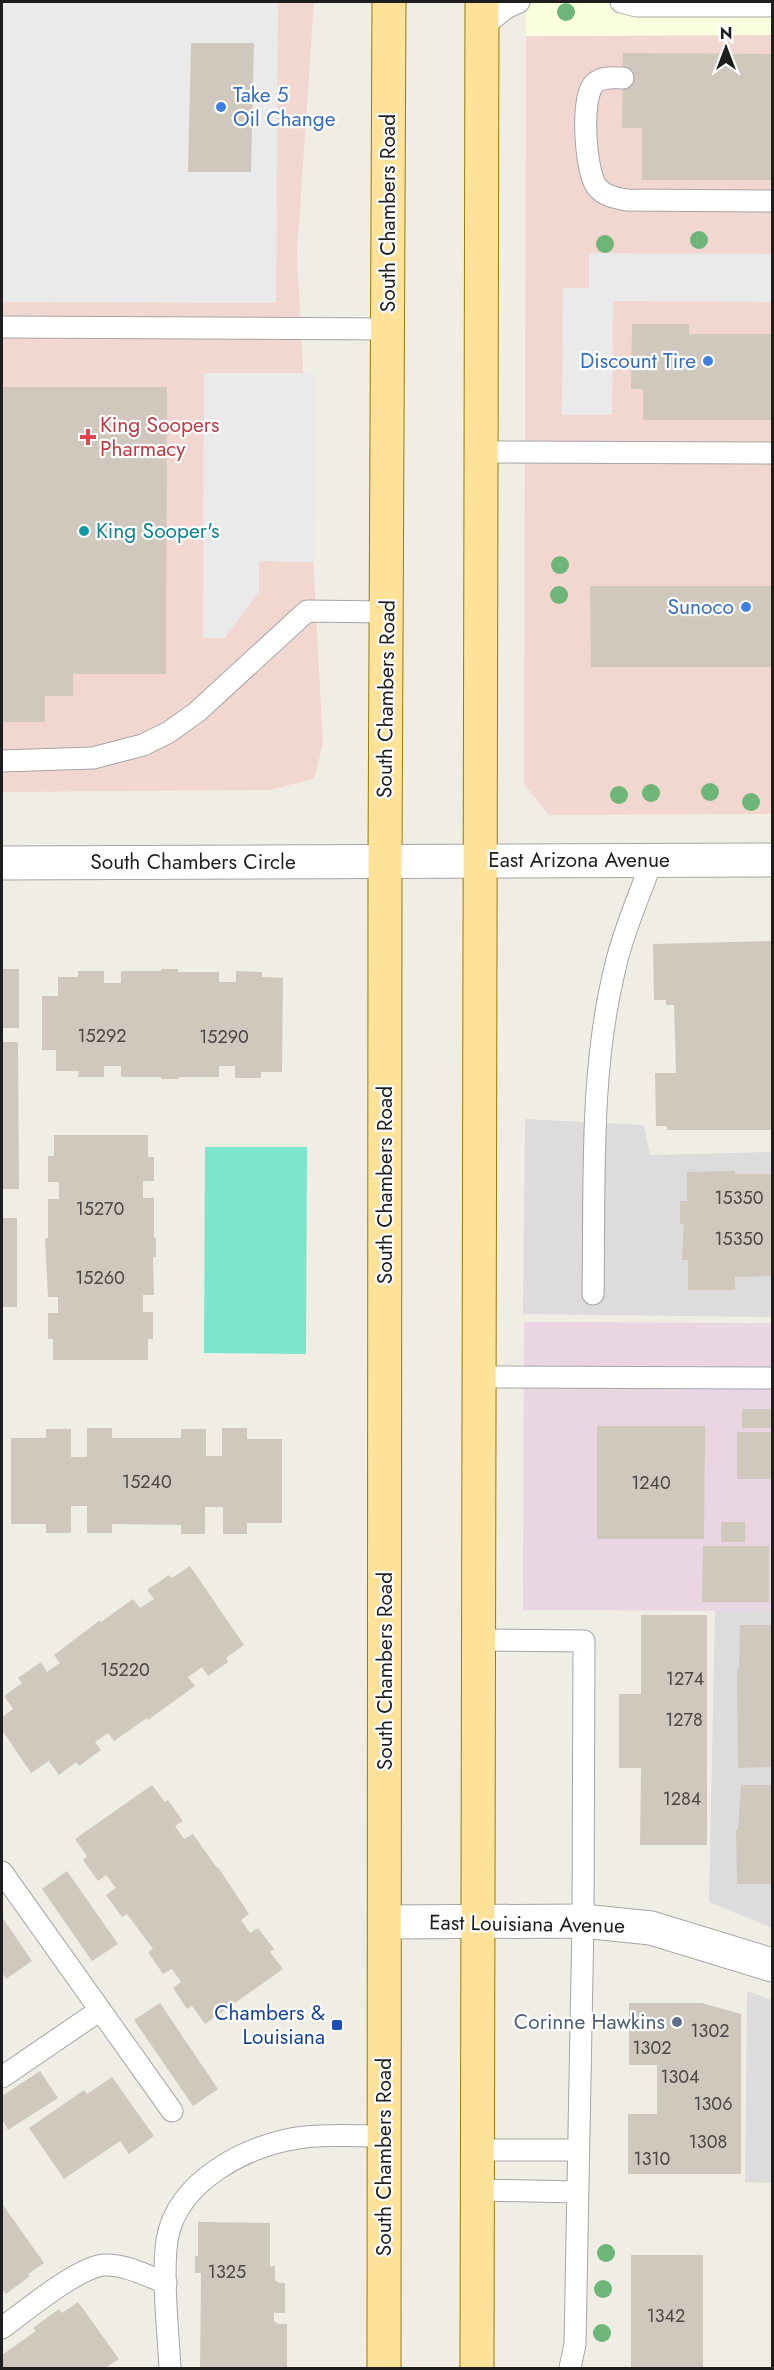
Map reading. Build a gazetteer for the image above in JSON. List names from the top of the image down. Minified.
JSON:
{"streets":{"main road":["South Chambers Road"],"street":["East Arizona Avenue","South Chambers Circle","East Louisiana Avenue"]},"crossings":[["South Chambers Road","East Arizona Avenue"],["South Chambers Road","South Chambers Circle"],["South Chambers Road","East Louisiana Avenue"],["East Arizona Avenue","South Chambers Circle"]],"places":{"other":["Take 5 Oil Change","Discount Tire","King Sooper's","Sunoco","Corinne Hawkins"],"health":["King Soopers Pharmacy"],"transit":["Chambers & Louisiana"]},"house_numbers":["15292","15290","15350","15270","15350","15260","15240","1240","15220","1274","1278","1284","1302","1302","1304","1306","1308","1310","1325","1342"],"north":"top"}
